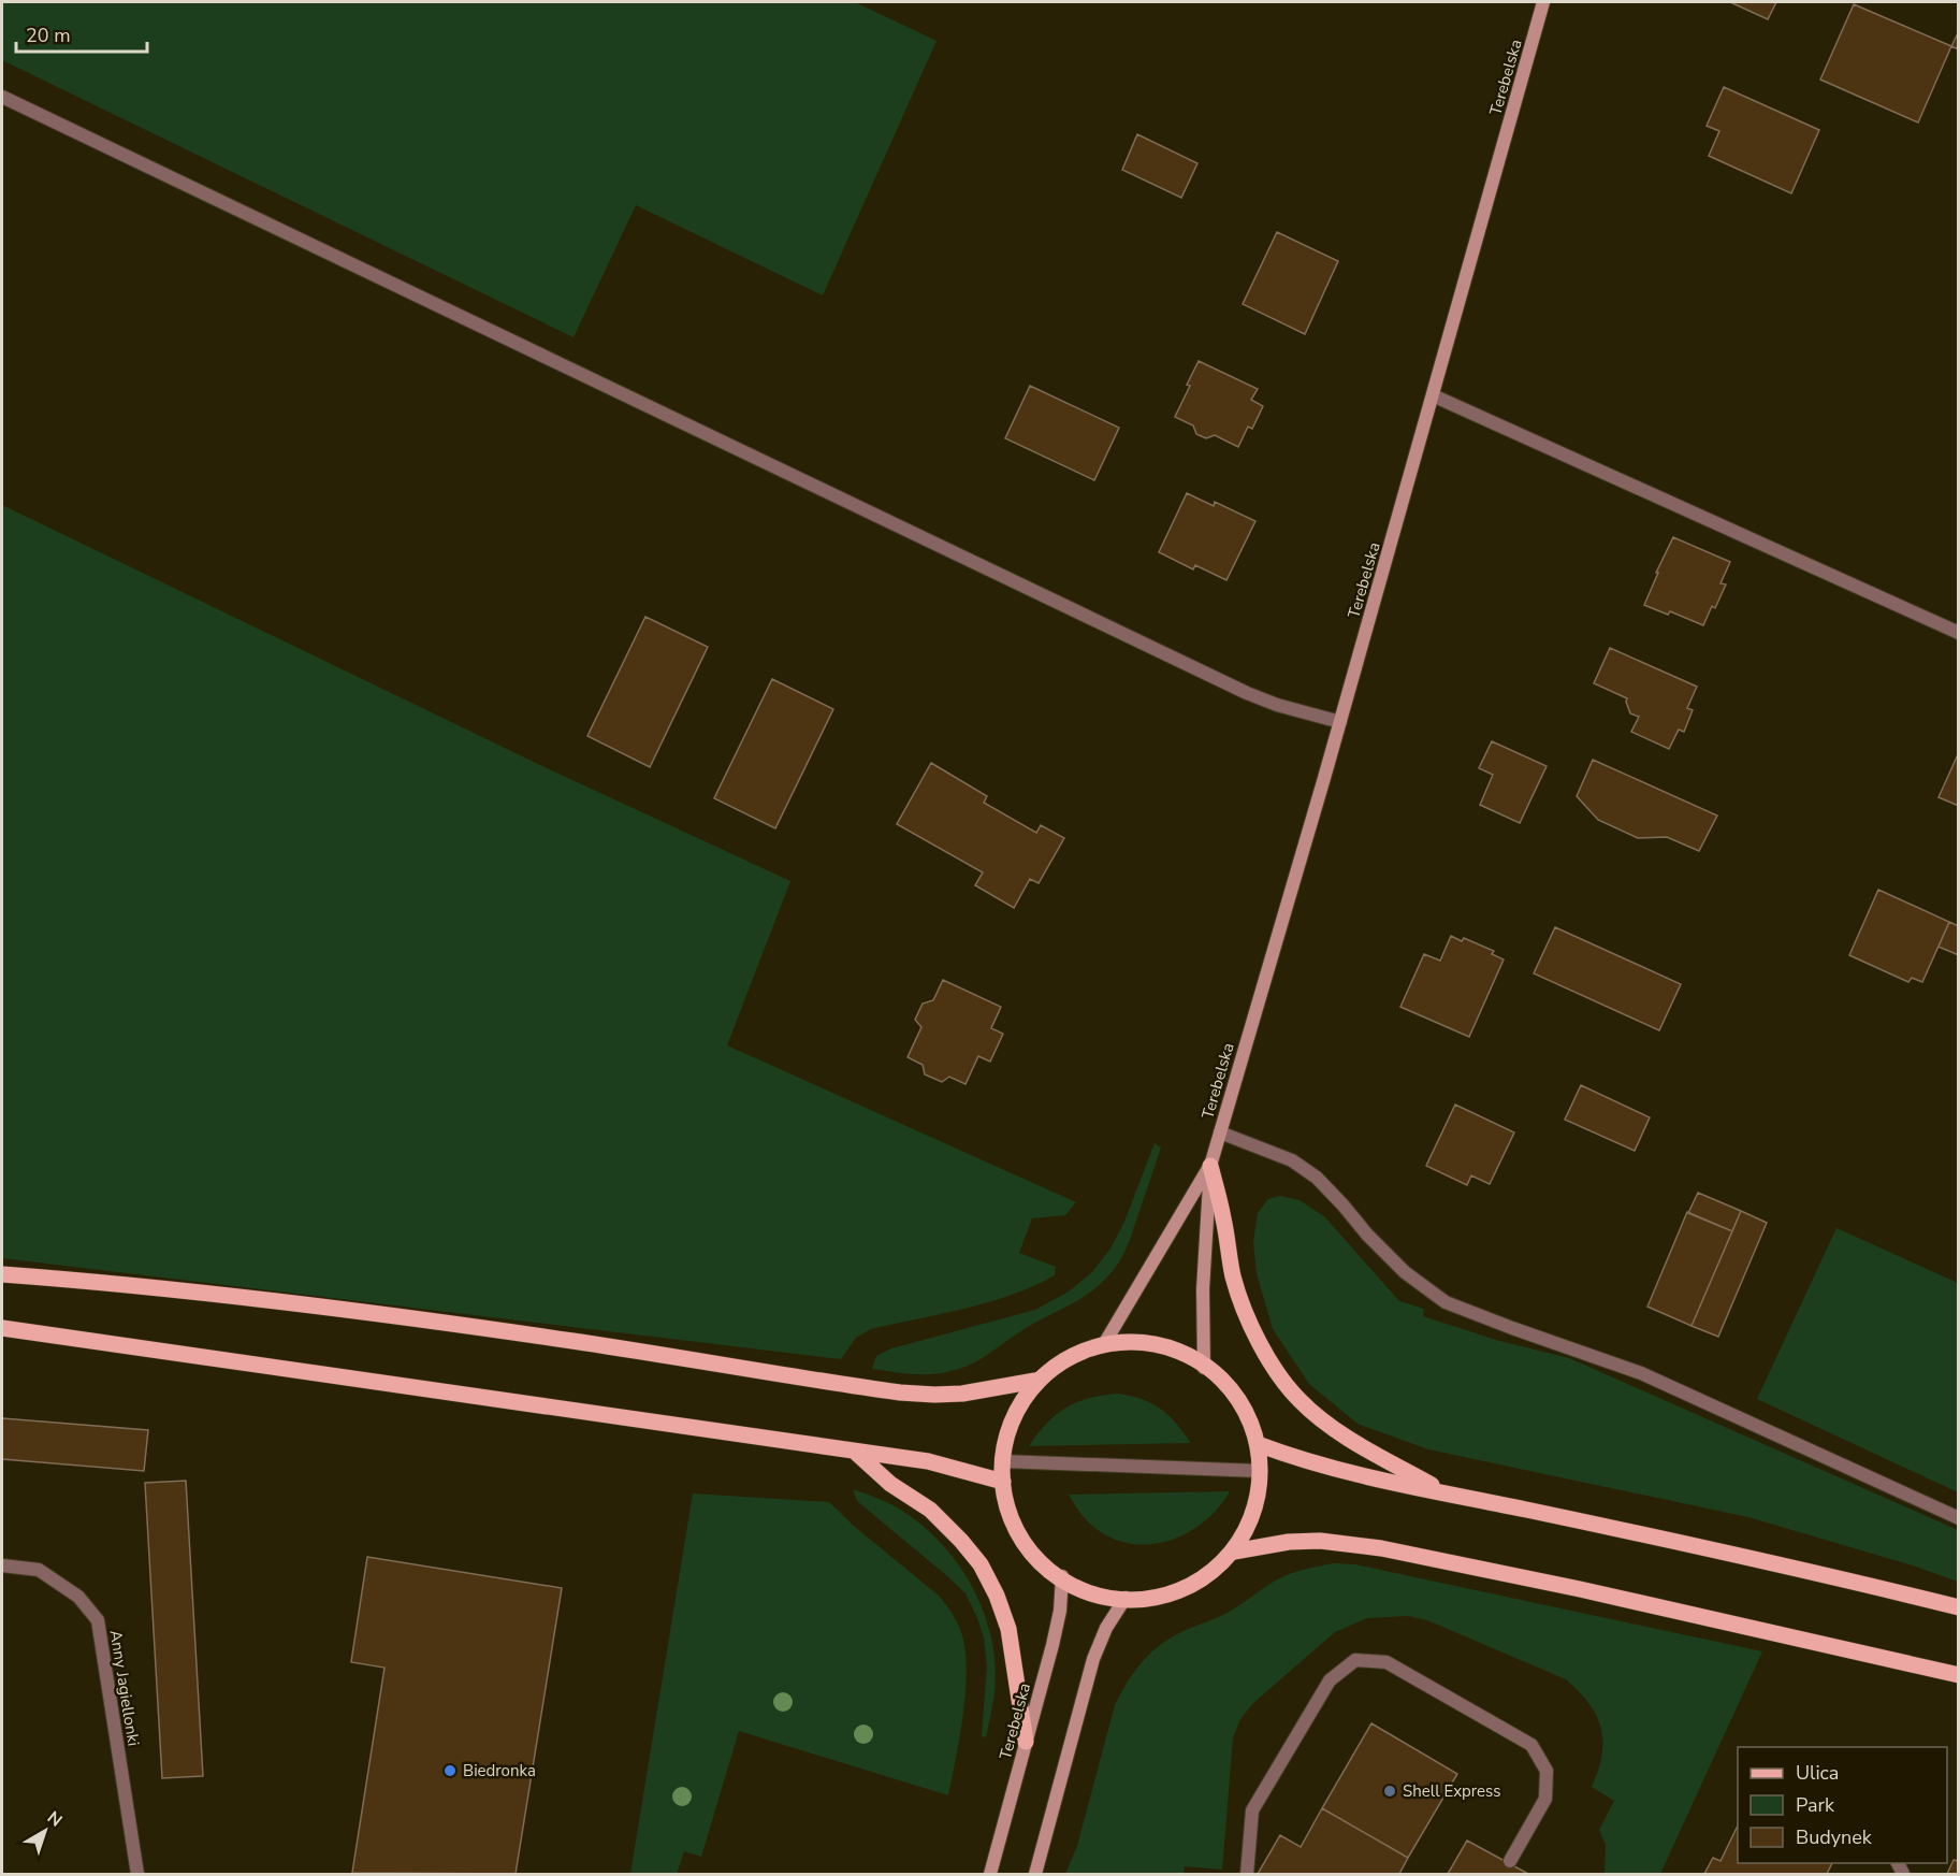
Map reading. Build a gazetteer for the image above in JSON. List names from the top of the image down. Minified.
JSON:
{"streets":{"street":["Terebelska","Anny Jagiellonki"]},"places":["Biedronka","Shell Express"],"legend":["Ulica","Park","Budynek"],"scale_bar":"20 m","north":"top right"}
